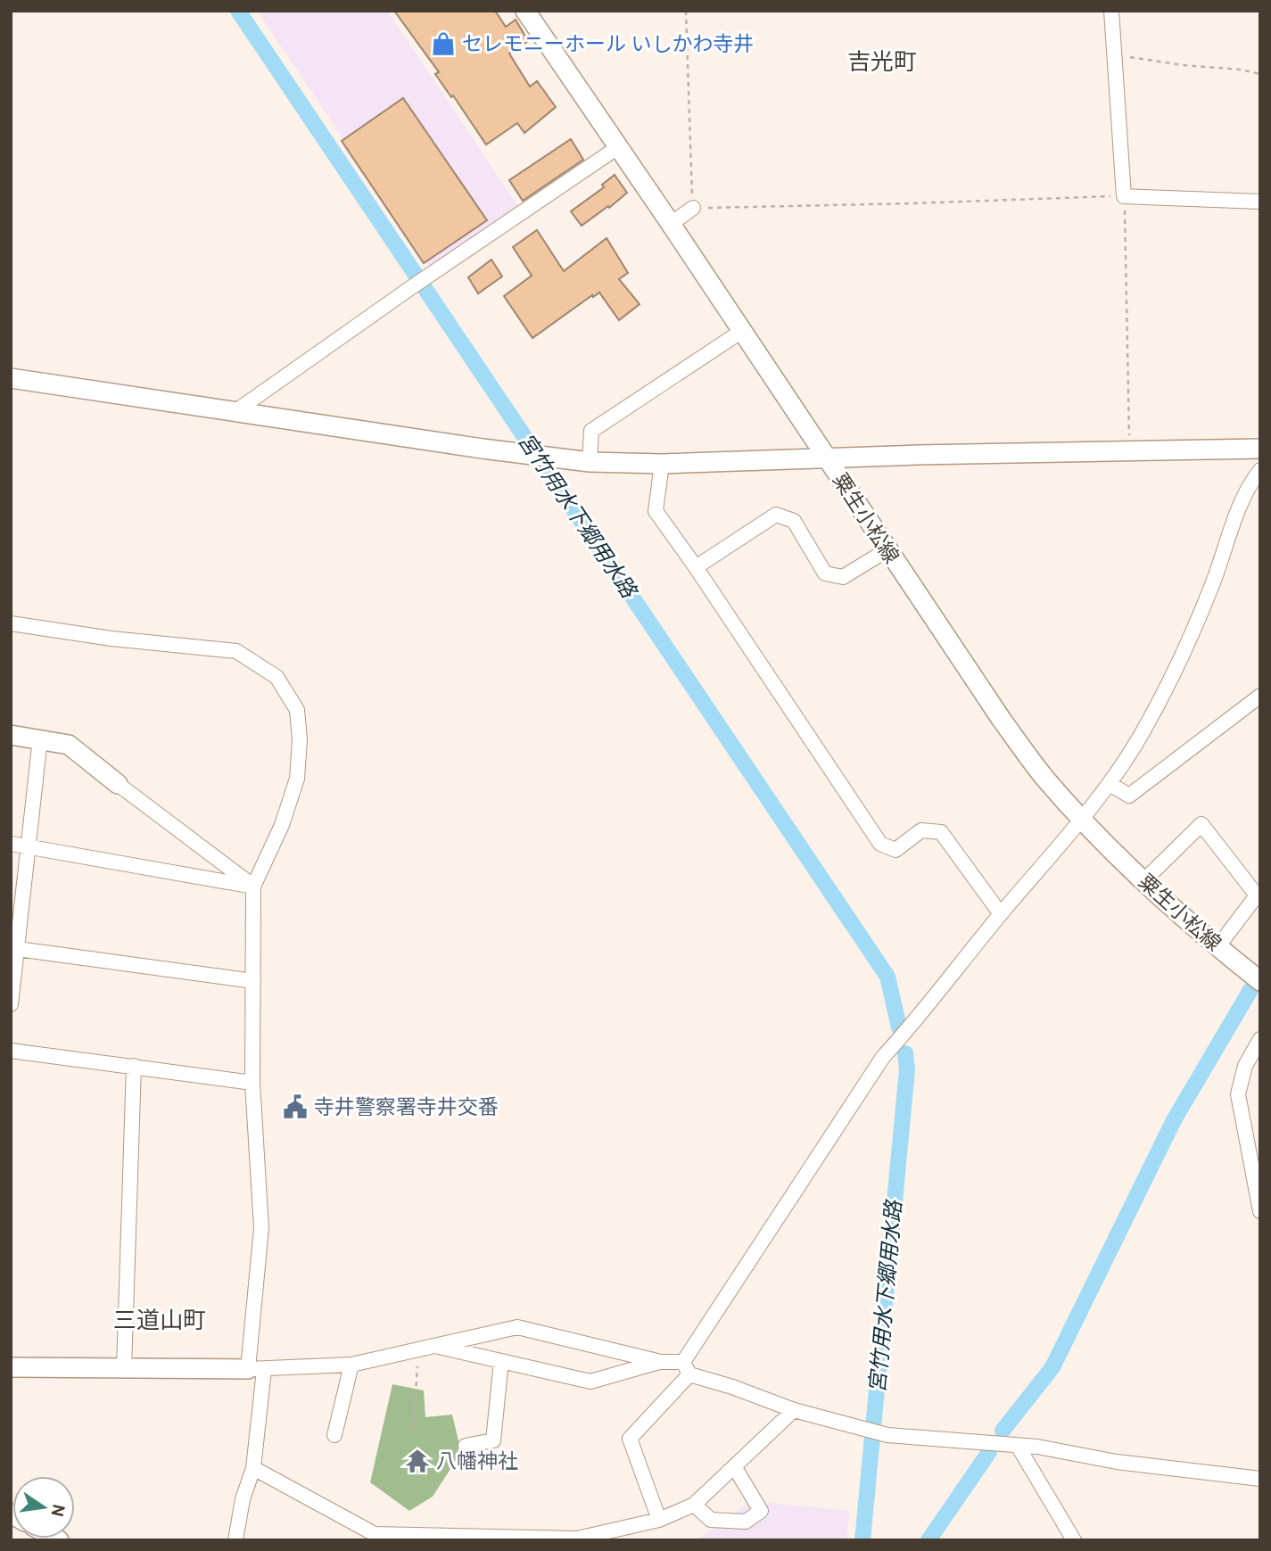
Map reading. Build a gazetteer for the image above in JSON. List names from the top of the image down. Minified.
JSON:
{"streets":{"street":["粟生小松線"]},"districts":["吉光町","三道山町"],"water":["宮竹用水下郷用水路"],"places":{"shop":["セレモニーホール いしかわ寺井"],"public building":["寺井警察署寺井交番"],"temple":["八幡神社"]},"north":"right"}
